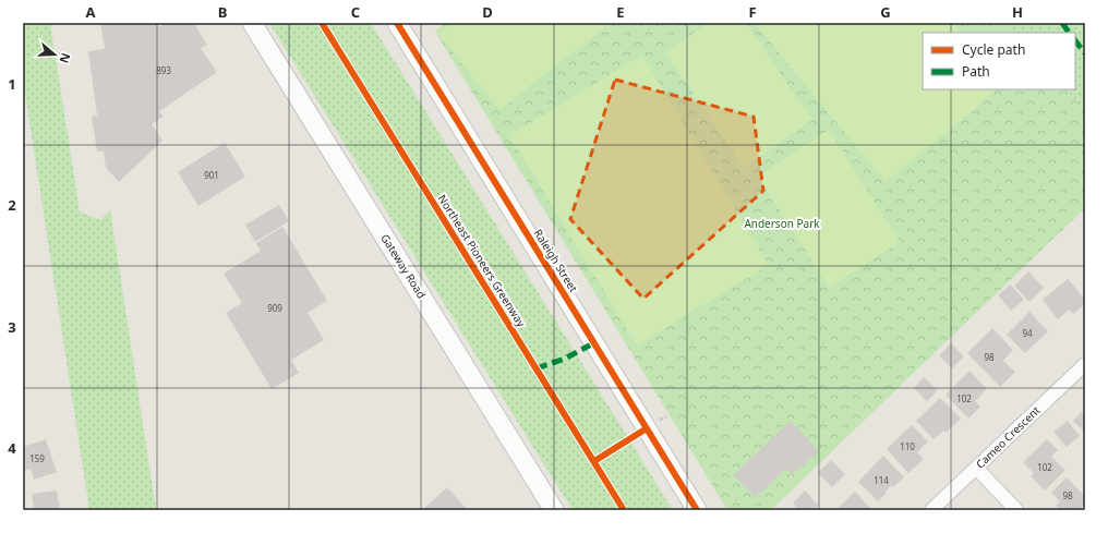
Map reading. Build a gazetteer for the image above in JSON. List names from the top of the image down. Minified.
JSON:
{"streets":{"main road":["Raleigh Street","Gateway Road"],"street":["Cameo Crescent"],"cycle path":["Northeast Pioneers Greenway"]},"parks":["Anderson Park"],"house_numbers":["893","901","909","94","98","102","110","159","102","114","98"],"legend":["Cycle path","Path"],"north":"right","grid":{"columns":["A","B","C","D","E","F","G","H"],"rows":["1","2","3","4"]}}
